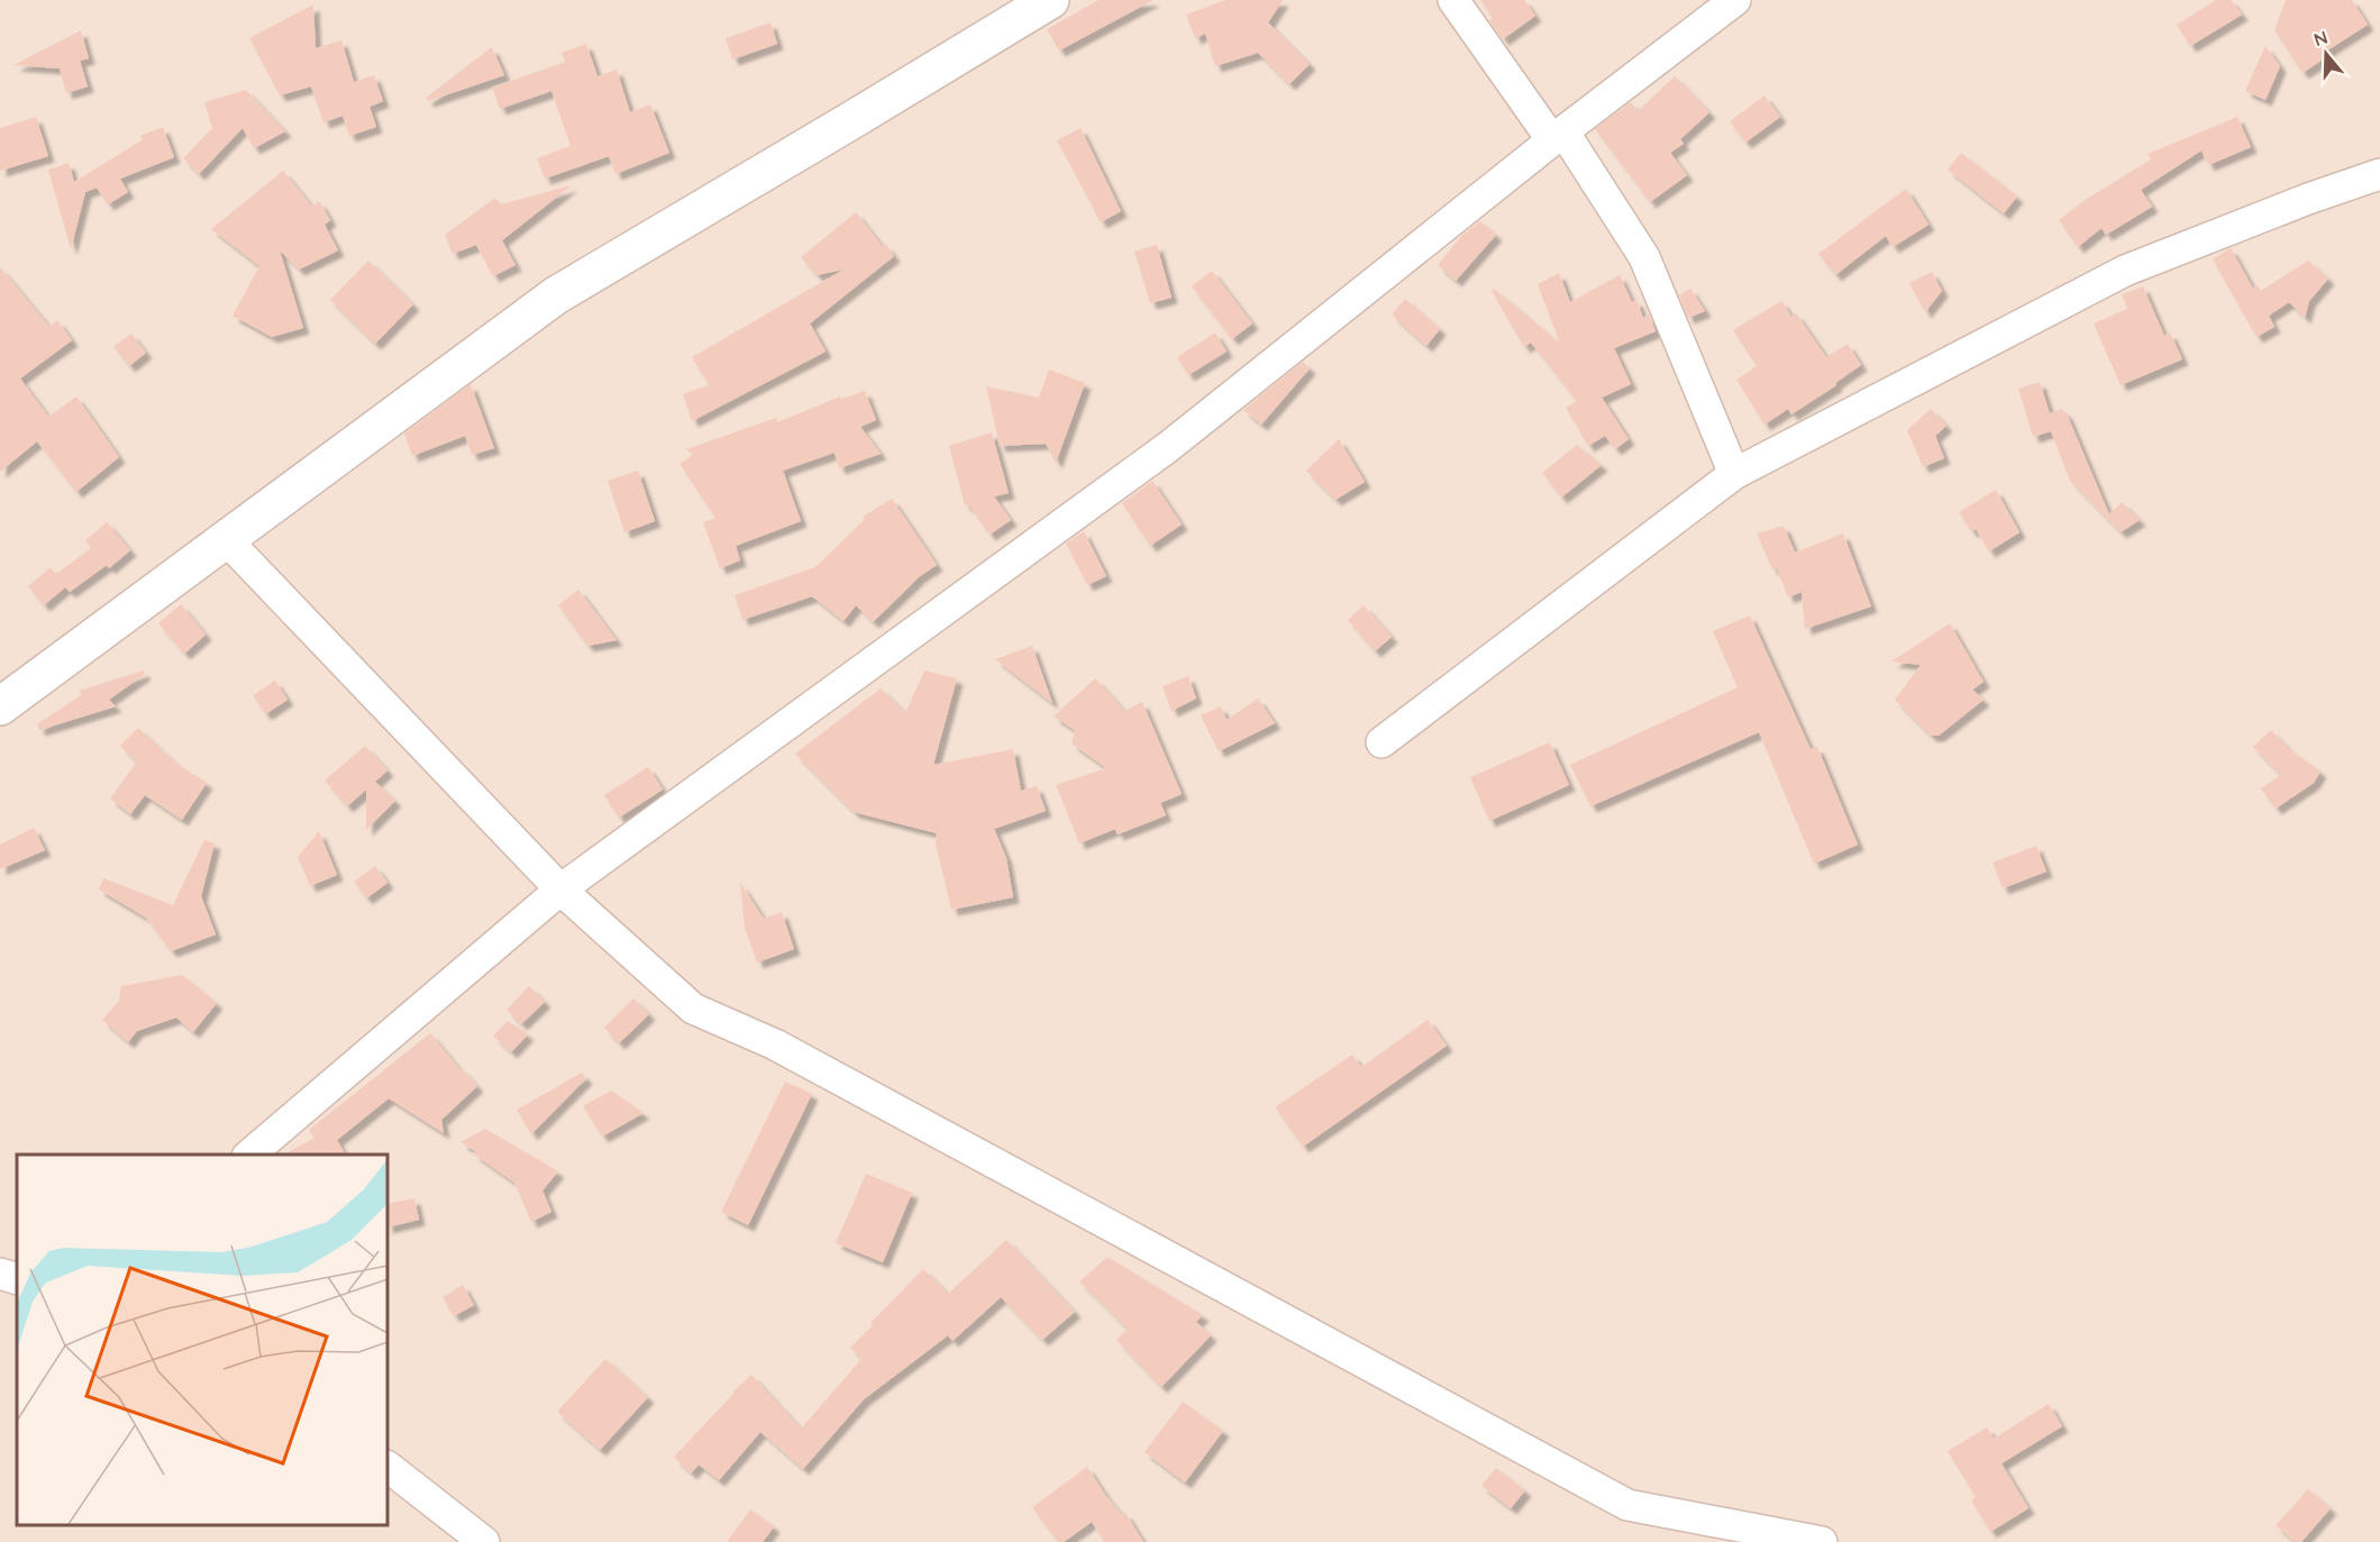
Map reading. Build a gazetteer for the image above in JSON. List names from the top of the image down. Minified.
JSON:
{"north":"top"}
